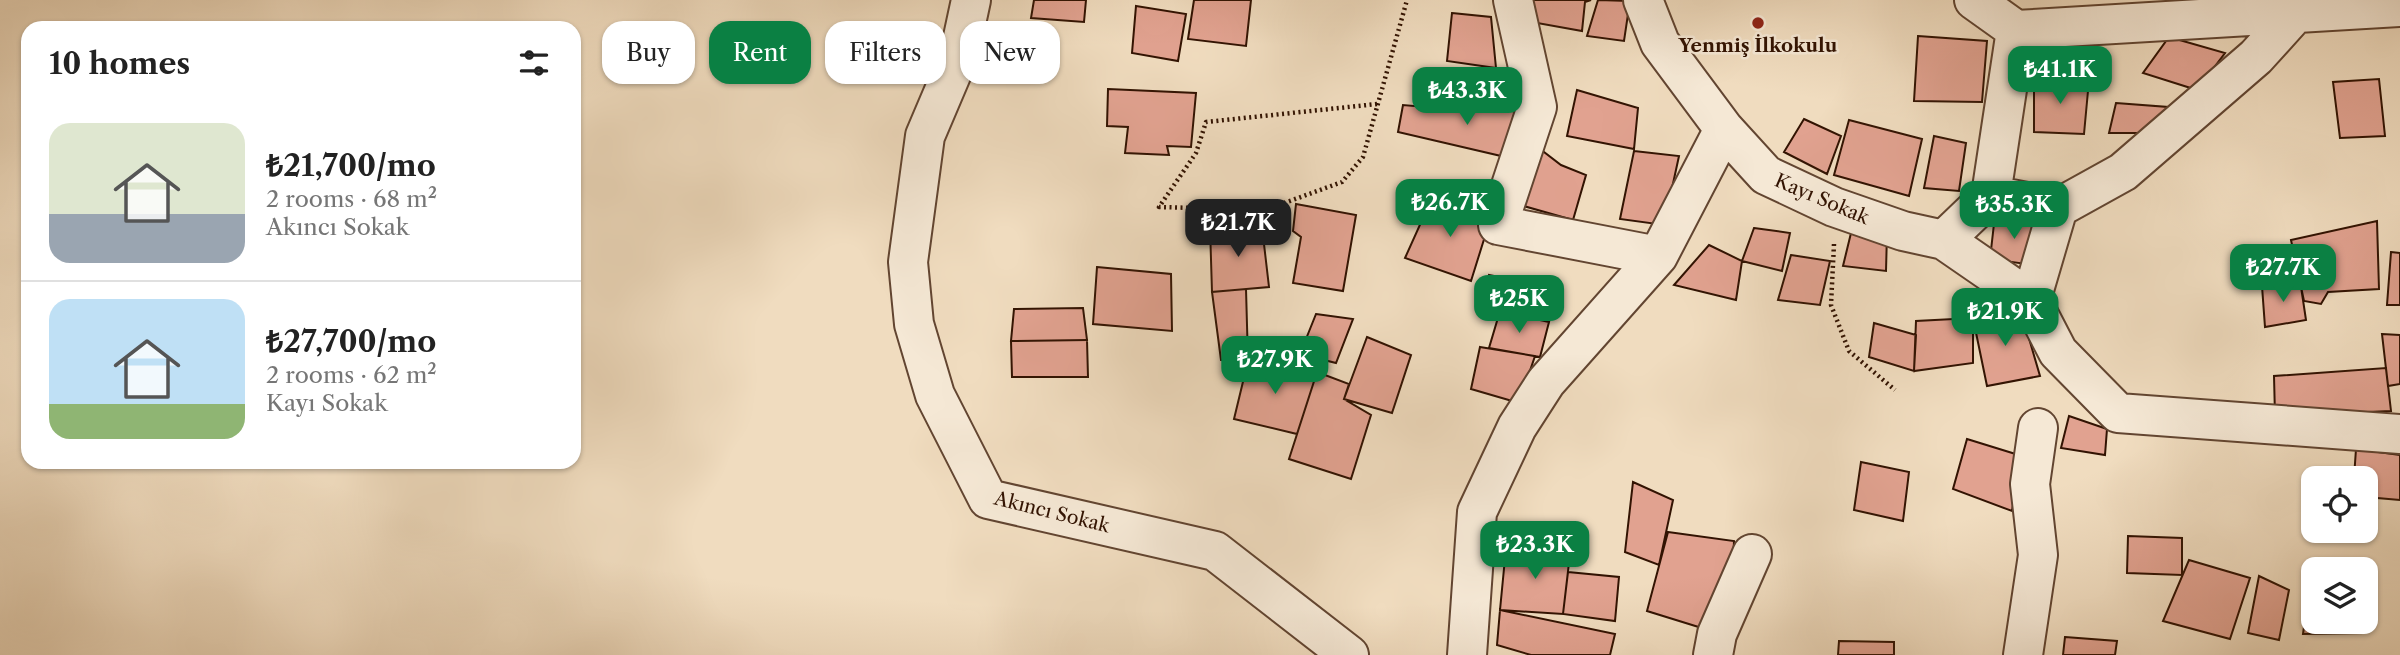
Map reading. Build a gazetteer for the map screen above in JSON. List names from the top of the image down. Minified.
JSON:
{"streets":{"street":["Kayı Sokak","Akıncı Sokak"]},"places":["Yenmiş İlkokulu"],"page":{"chip":["Buy","Rent","Filters","New"],"heading":"10 homes","price":["₺41.1K","₺43.3K","₺26.7K","₺35.3K","₺21.7K","₺27.7K","₺25K","₺21.9K","₺27.9K","₺23.3K"],"list":[{"name":"₺21,700/mo","note":"2 rooms · 68 m² · Akıncı Sokak"},{"name":"₺27,700/mo","note":"2 rooms · 62 m² · Kayı Sokak"}]}}
